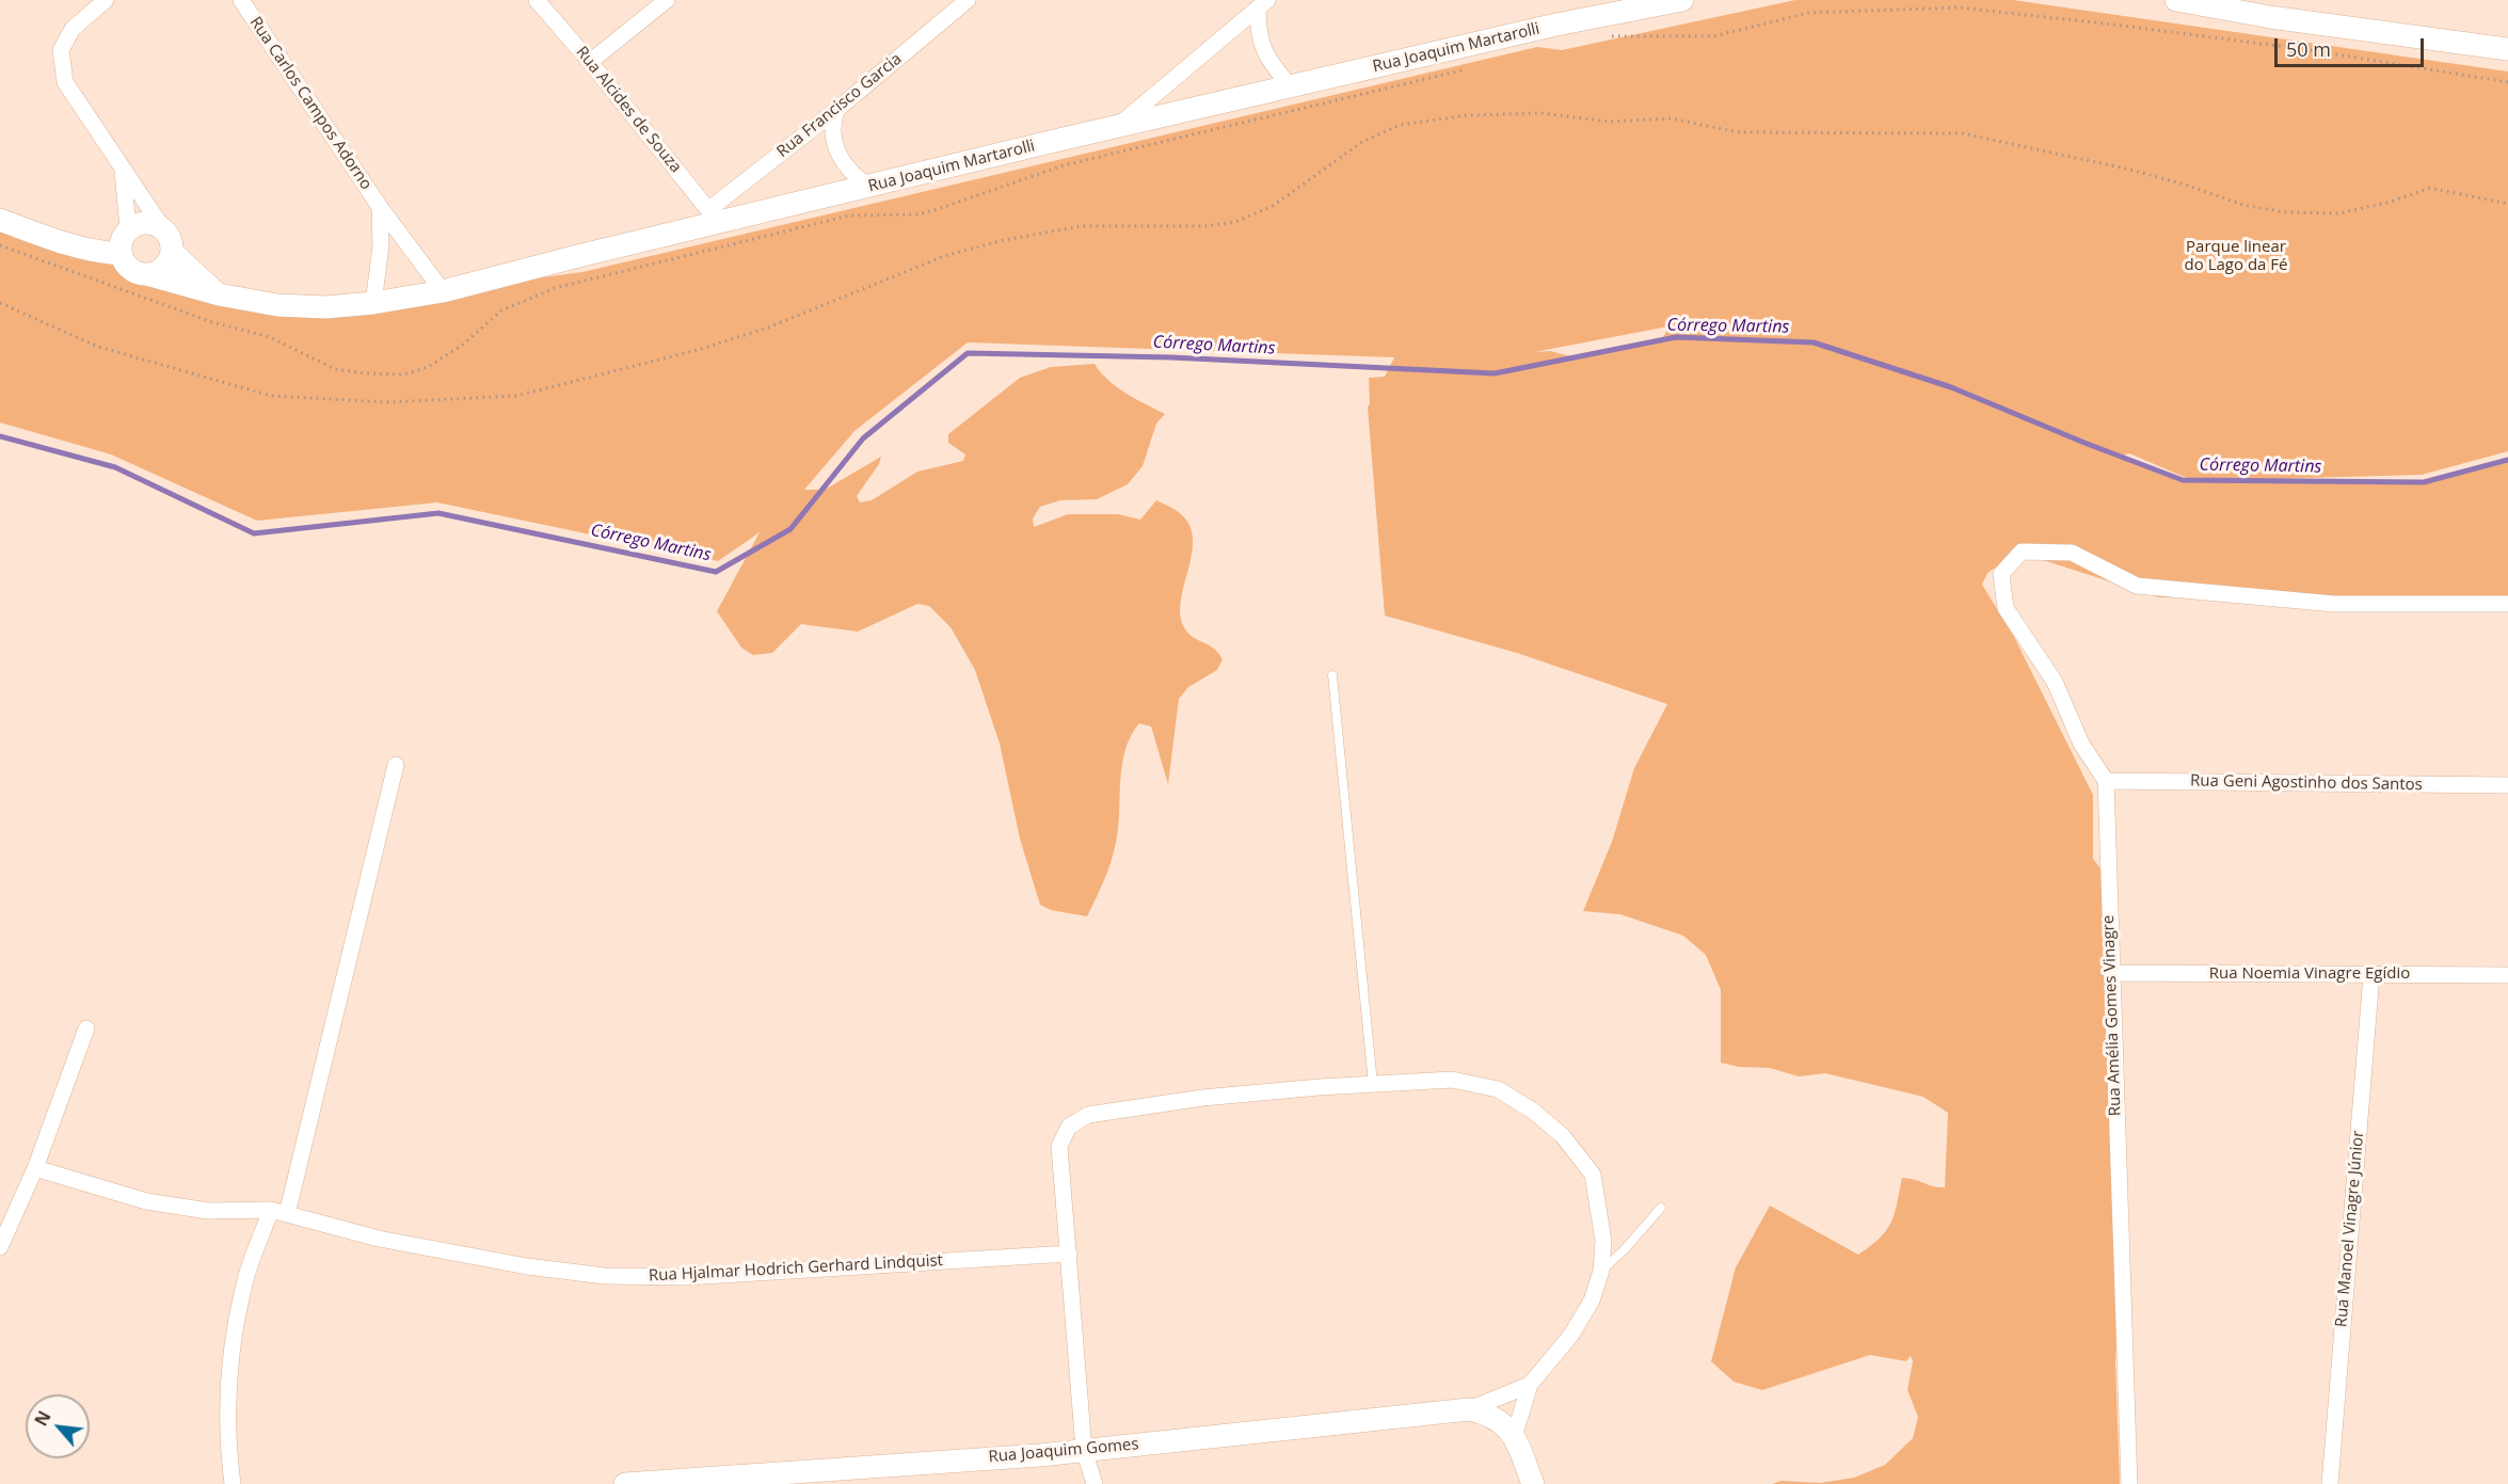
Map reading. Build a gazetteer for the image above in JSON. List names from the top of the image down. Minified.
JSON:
{"streets":{"street":["Rua Joaquim Martarolli","Rua Carlos Campos Adorno","Rua Francisco Garcia","Rua Alcides de Souza","Rua Geni Agostinho dos Santos","Rua Noemia Vinagre Egídio","Rua Amélia Gomes Vinagre","Rua Manoel Vinagre Júnior","Rua Hjalmar Hodrich Gerhard Lindquist","Rua Joaquim Gomes"]},"crossings":[["Rua Joaquim Martarolli","Rua Carlos Campos Adorno"],["Rua Joaquim Martarolli","Rua Francisco Garcia"],["Rua Joaquim Martarolli","Rua Alcides de Souza"],["Rua Francisco Garcia","Rua Alcides de Souza"],["Rua Geni Agostinho dos Santos","Rua Amélia Gomes Vinagre"],["Rua Noemia Vinagre Egídio","Rua Amélia Gomes Vinagre"],["Rua Noemia Vinagre Egídio","Rua Manoel Vinagre Júnior"]],"water":["Córrego Martins"],"parks":["Parque linear do Lago da Fé"],"scale_bar":"50 m","north":"top left"}
